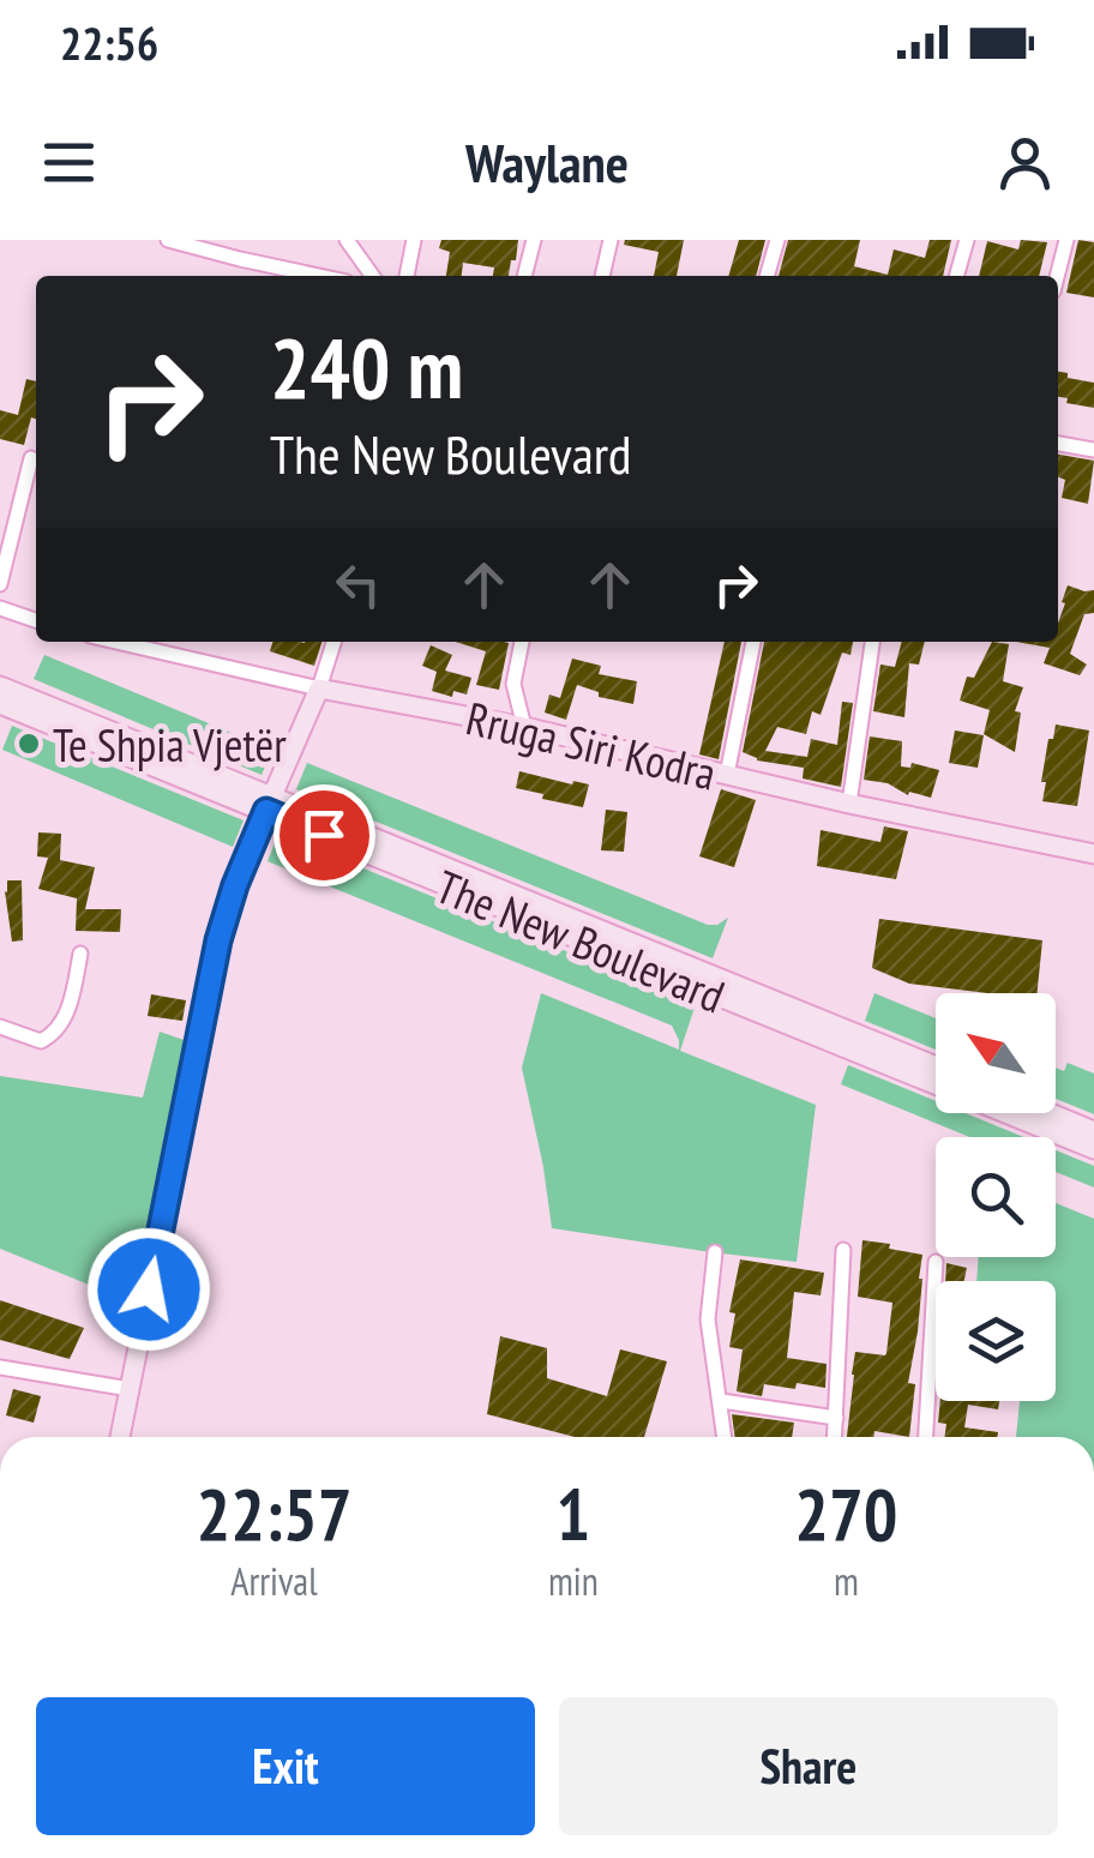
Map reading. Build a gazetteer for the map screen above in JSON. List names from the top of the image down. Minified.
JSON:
{"streets":{"main road":["Rruga Siri Kodra","The New Boulevard"]},"places":["Te Shpia Vjetër"],"north":"top left","page":{"status":"22:56","header":"Waylane","turn":["240 m","The New Boulevard"],"eta":["22:57","Arrival","1","min","270","m"],"buttons":["Exit","Share"]}}
